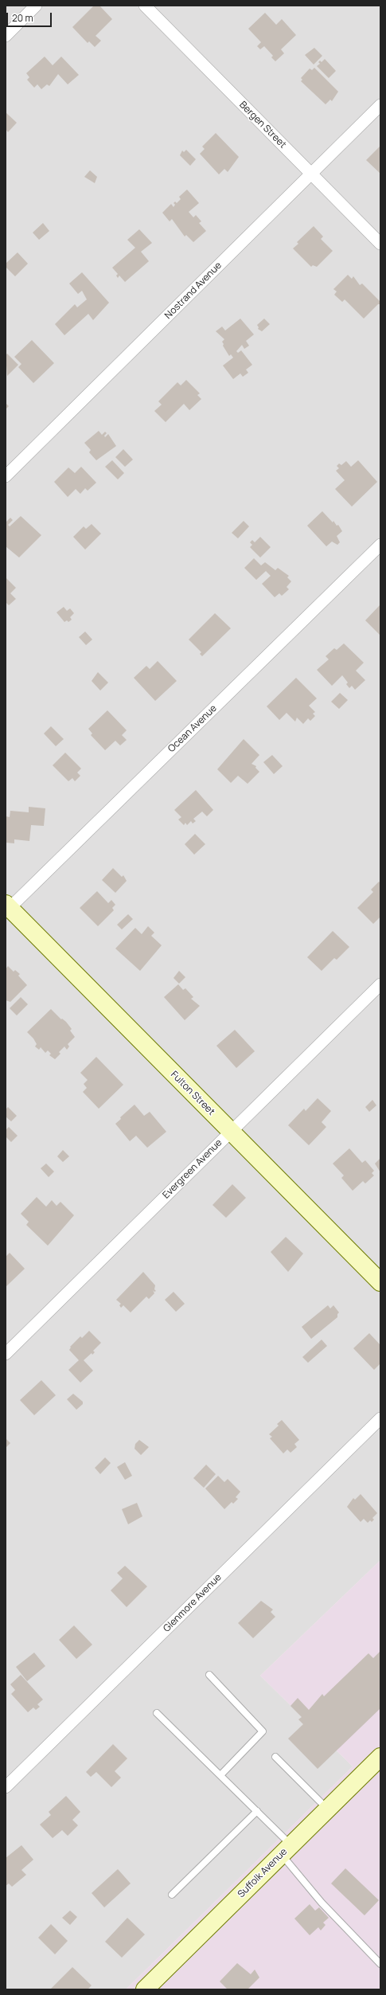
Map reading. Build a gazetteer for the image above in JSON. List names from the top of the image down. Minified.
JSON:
{"streets":{"street":["Bergen Street","Nostrand Avenue","Ocean Avenue","Fulton Street","Evergreen Avenue","Glenmore Avenue","Suffolk Avenue"]},"crossings":[["Bergen Street","Nostrand Avenue"],["Ocean Avenue","Fulton Street"],["Fulton Street","Evergreen Avenue"]],"scale_bar":"20 m"}
